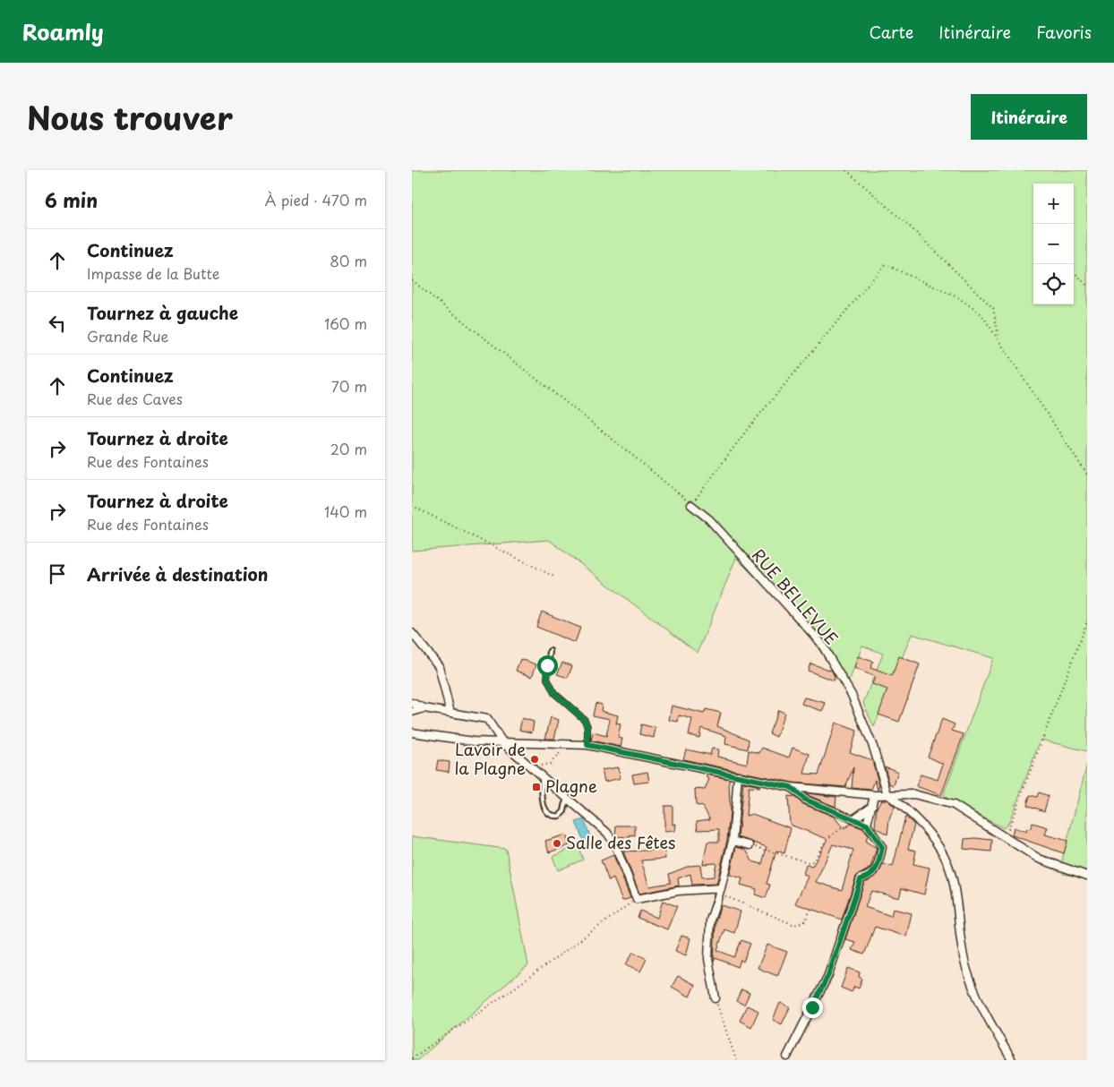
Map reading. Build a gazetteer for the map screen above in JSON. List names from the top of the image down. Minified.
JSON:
{"streets":{"street":["RUE BELLEVUE"]},"places":{"other":["Lavoir de la Plagne","Salle des Fêtes"],"transit":["Plagne"]},"page":{"header":"Roamly","nav":["Carte","Itinéraire","Favoris"],"title":"Nous trouver","buttons":"Itinéraire","heading":["6 min","À pied · 470 m"],"map_buttons":["+","−"],"list":[["Continuez","Impasse de la Butte","80 m"],["Tournez à gauche","Grande Rue","160 m"],["Continuez","Rue des Caves","70 m"],["Tournez à droite","Rue des Fontaines","20 m"],["Tournez à droite","Rue des Fontaines","140 m"],"Arrivée à destination"]}}
